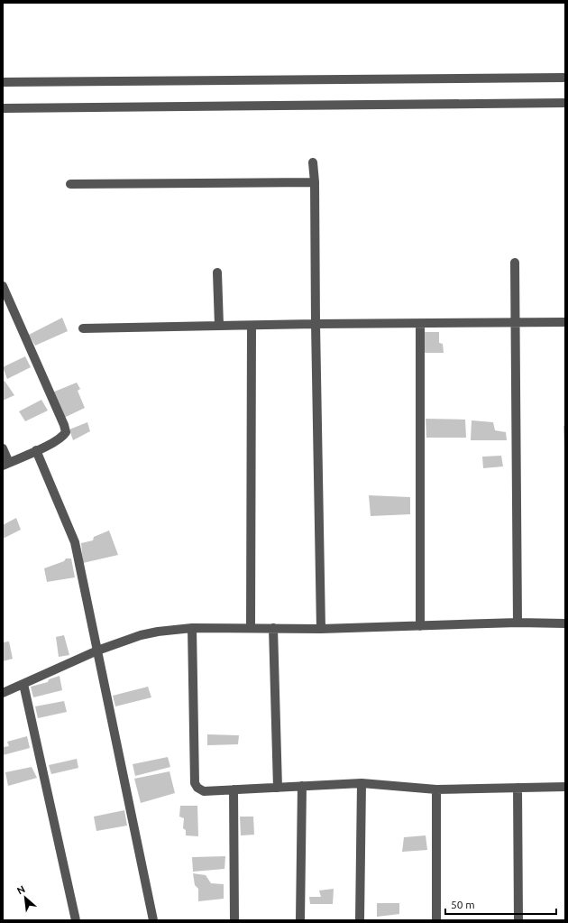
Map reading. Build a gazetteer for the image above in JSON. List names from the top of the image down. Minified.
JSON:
{"scale_bar":"50 m","north":"top left"}
